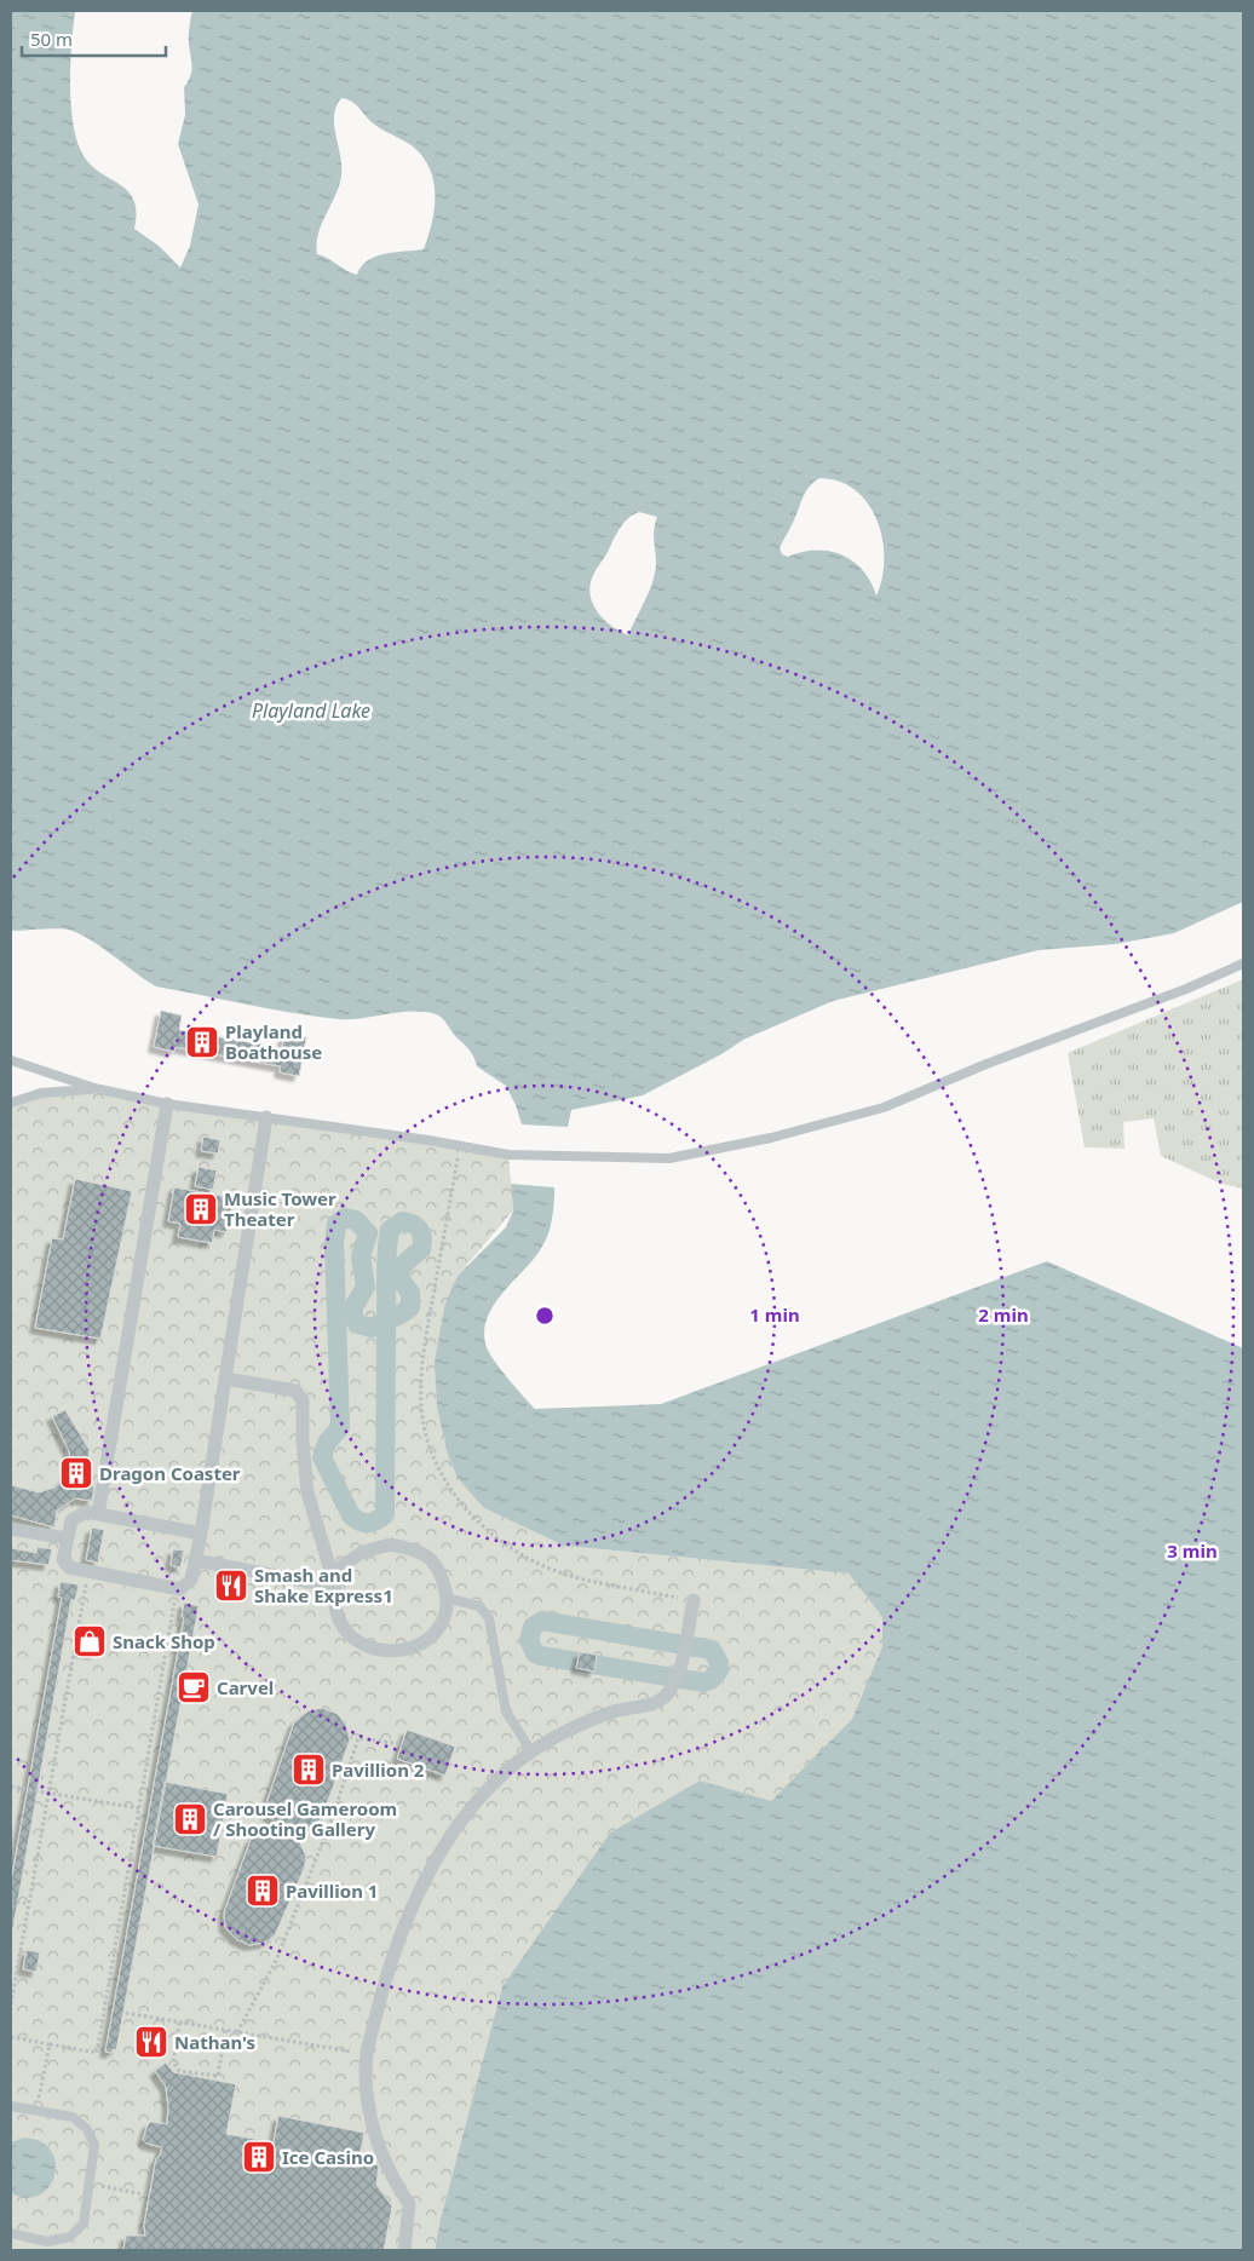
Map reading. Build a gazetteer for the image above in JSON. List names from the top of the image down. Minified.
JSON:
{"water":["Playland Lake"],"places":{"building":["Playland Boathouse","Music Tower Theater","Dragon Coaster","Pavillion 2","Carousel Gameroom / Shooting Gallery","Pavillion 1","Ice Casino"],"restaurant":["Smash and Shake Express1","Nathan's"],"shop":["Snack Shop"],"cafe":["Carvel"]},"scale_bar":"50 m","rings":["1 min","2 min","3 min"]}
